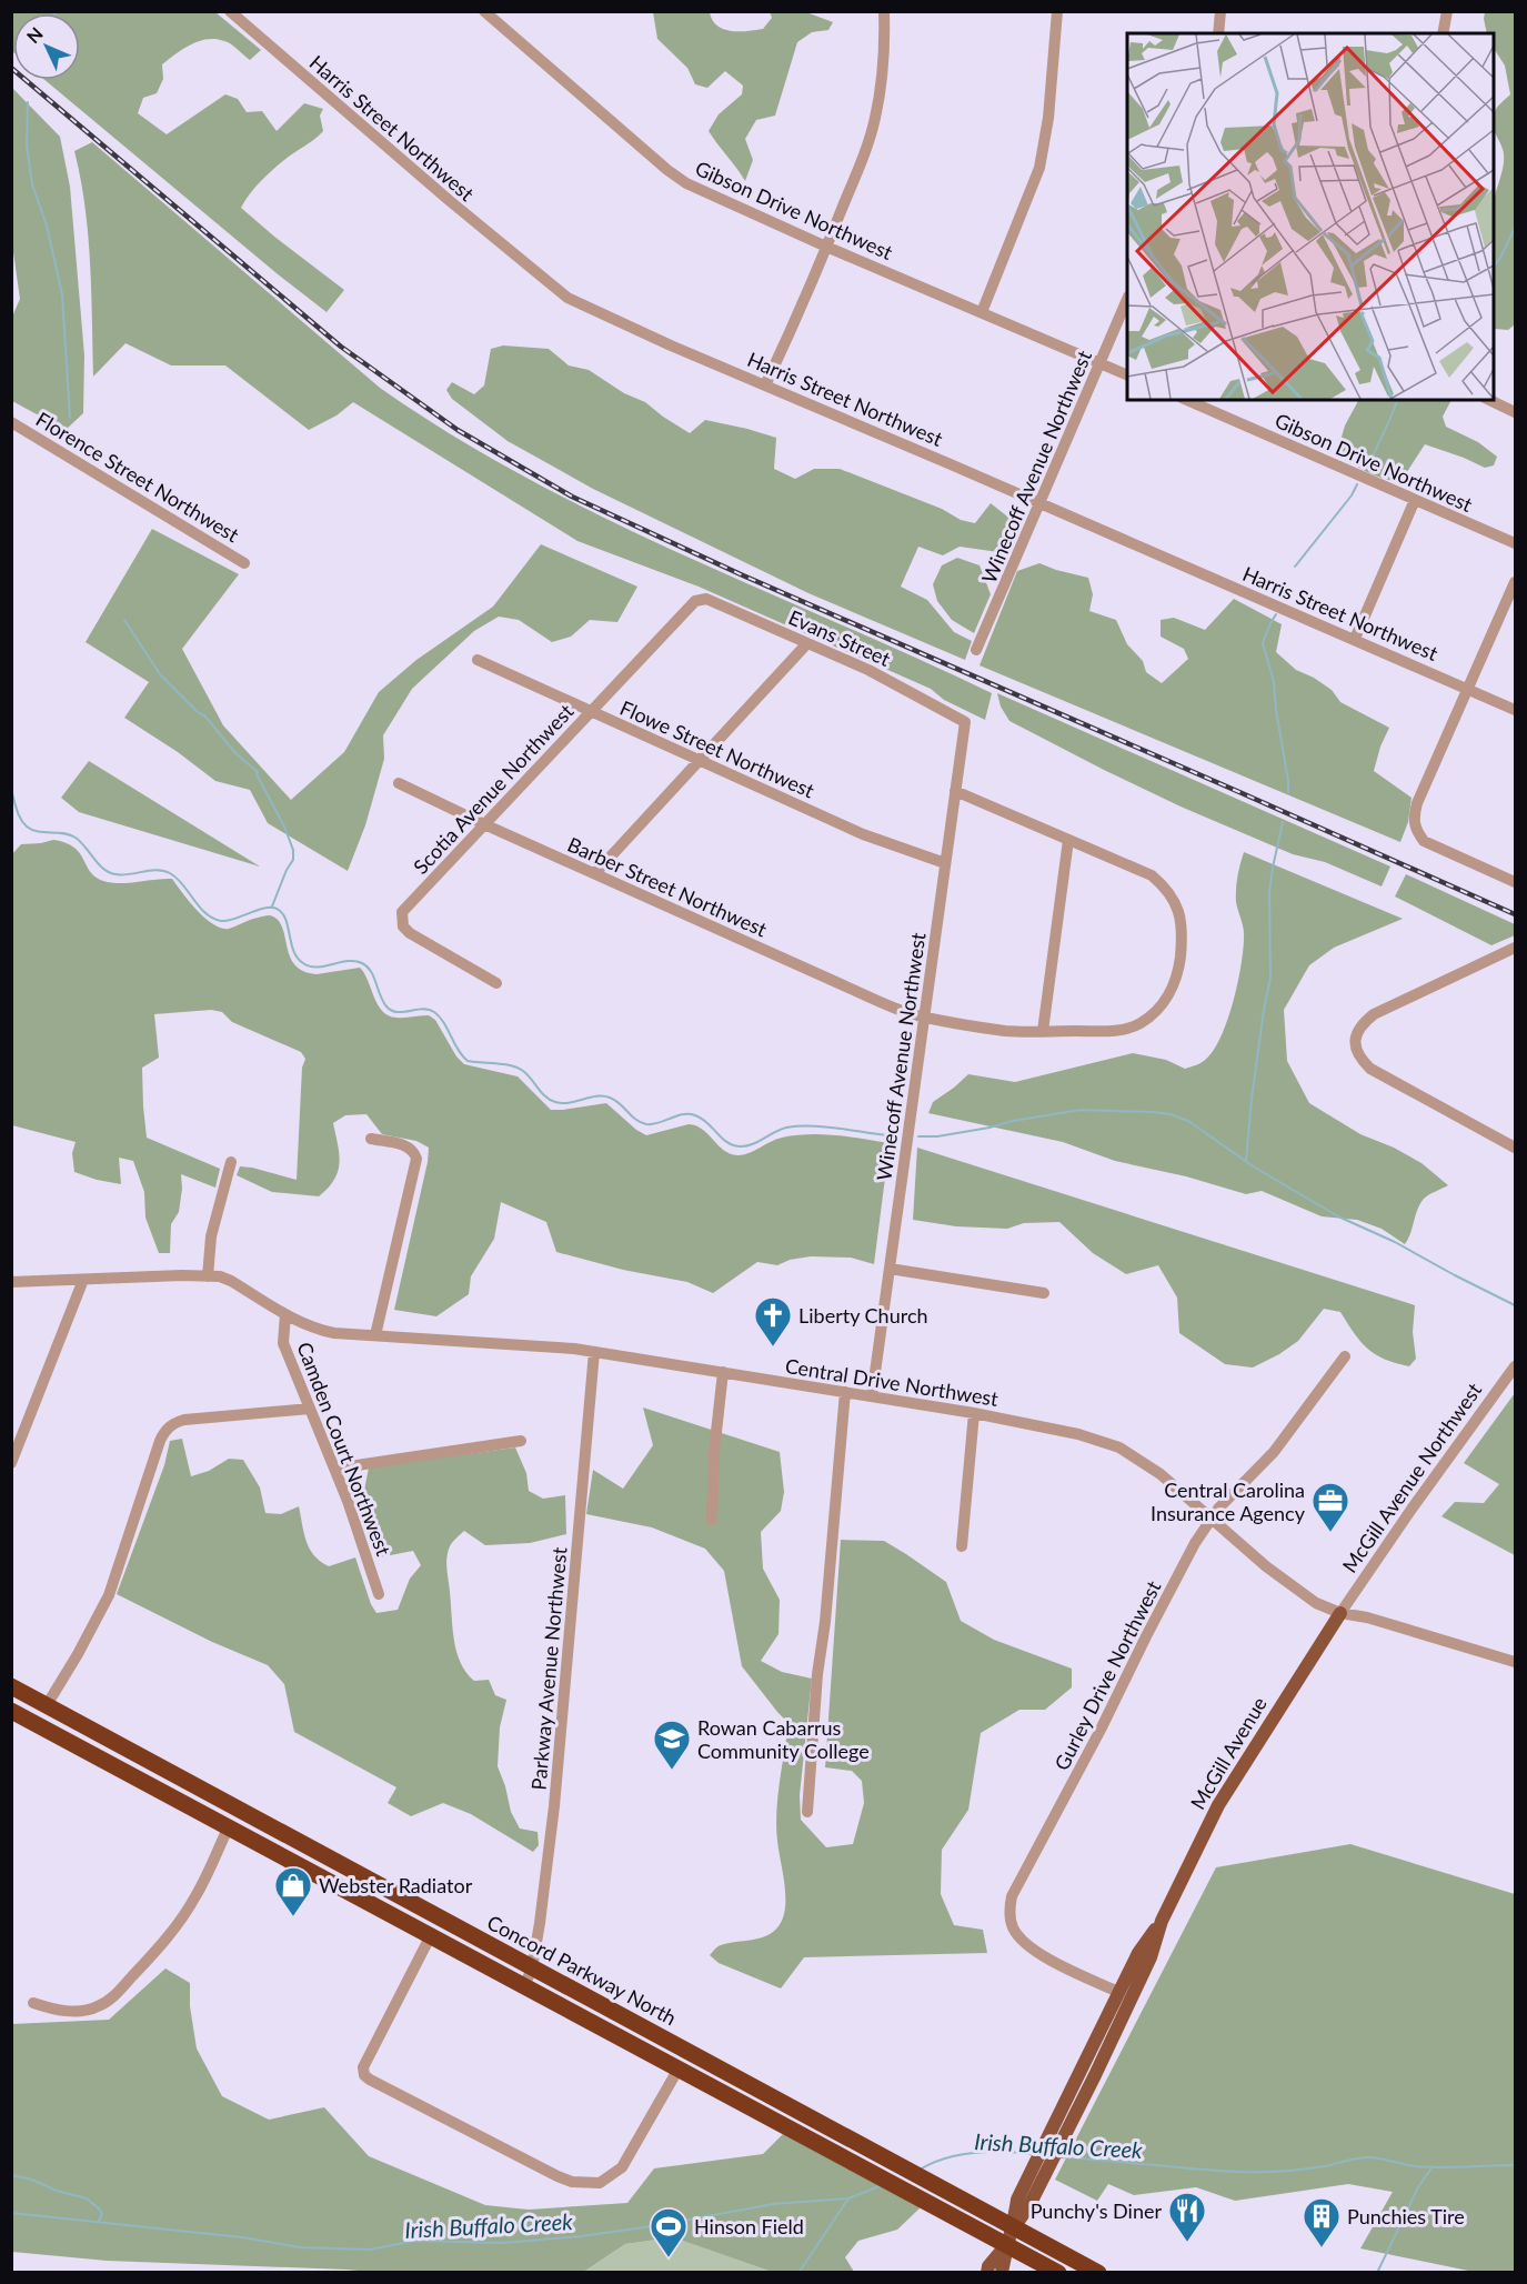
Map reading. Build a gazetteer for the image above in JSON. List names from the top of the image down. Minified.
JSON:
{"streets":{"highway":["Concord Parkway North"],"main road":["McGill Avenue"],"street":["Harris Street Northwest","Gibson Drive Northwest","Winecoff Avenue Northwest","Florence Street Northwest","Evans Street","Flowe Street Northwest","Scotia Avenue Northwest","Barber Street Northwest","Central Drive Northwest","Camden Court Northwest","McGill Avenue Northwest","Parkway Avenue Northwest","Gurley Drive Northwest"]},"crossings":[["Harris Street Northwest","Winecoff Avenue Northwest"],["Gibson Drive Northwest","Winecoff Avenue Northwest"],["Winecoff Avenue Northwest","Evans Street"],["Winecoff Avenue Northwest","Flowe Street Northwest"],["Winecoff Avenue Northwest","Barber Street Northwest"],["Winecoff Avenue Northwest","Central Drive Northwest"],["Evans Street","Scotia Avenue Northwest"],["Flowe Street Northwest","Scotia Avenue Northwest"],["Scotia Avenue Northwest","Barber Street Northwest"],["Central Drive Northwest","Camden Court Northwest"],["Central Drive Northwest","McGill Avenue Northwest"],["Central Drive Northwest","Parkway Avenue Northwest"],["Central Drive Northwest","Gurley Drive Northwest"],["Central Drive Northwest","McGill Avenue"],["McGill Avenue Northwest","McGill Avenue"],["Parkway Avenue Northwest","Concord Parkway North"]],"water":["Irish Buffalo Creek"],"places":{"church":["Liberty Church"],"office":["Central Carolina Insurance Agency"],"school or university":["Rowan Cabarrus Community College"],"shop":["Webster Radiator"],"restaurant":["Punchy's Diner"],"building":["Punchies Tire"],"sports":["Hinson Field"]},"north":"top left"}
